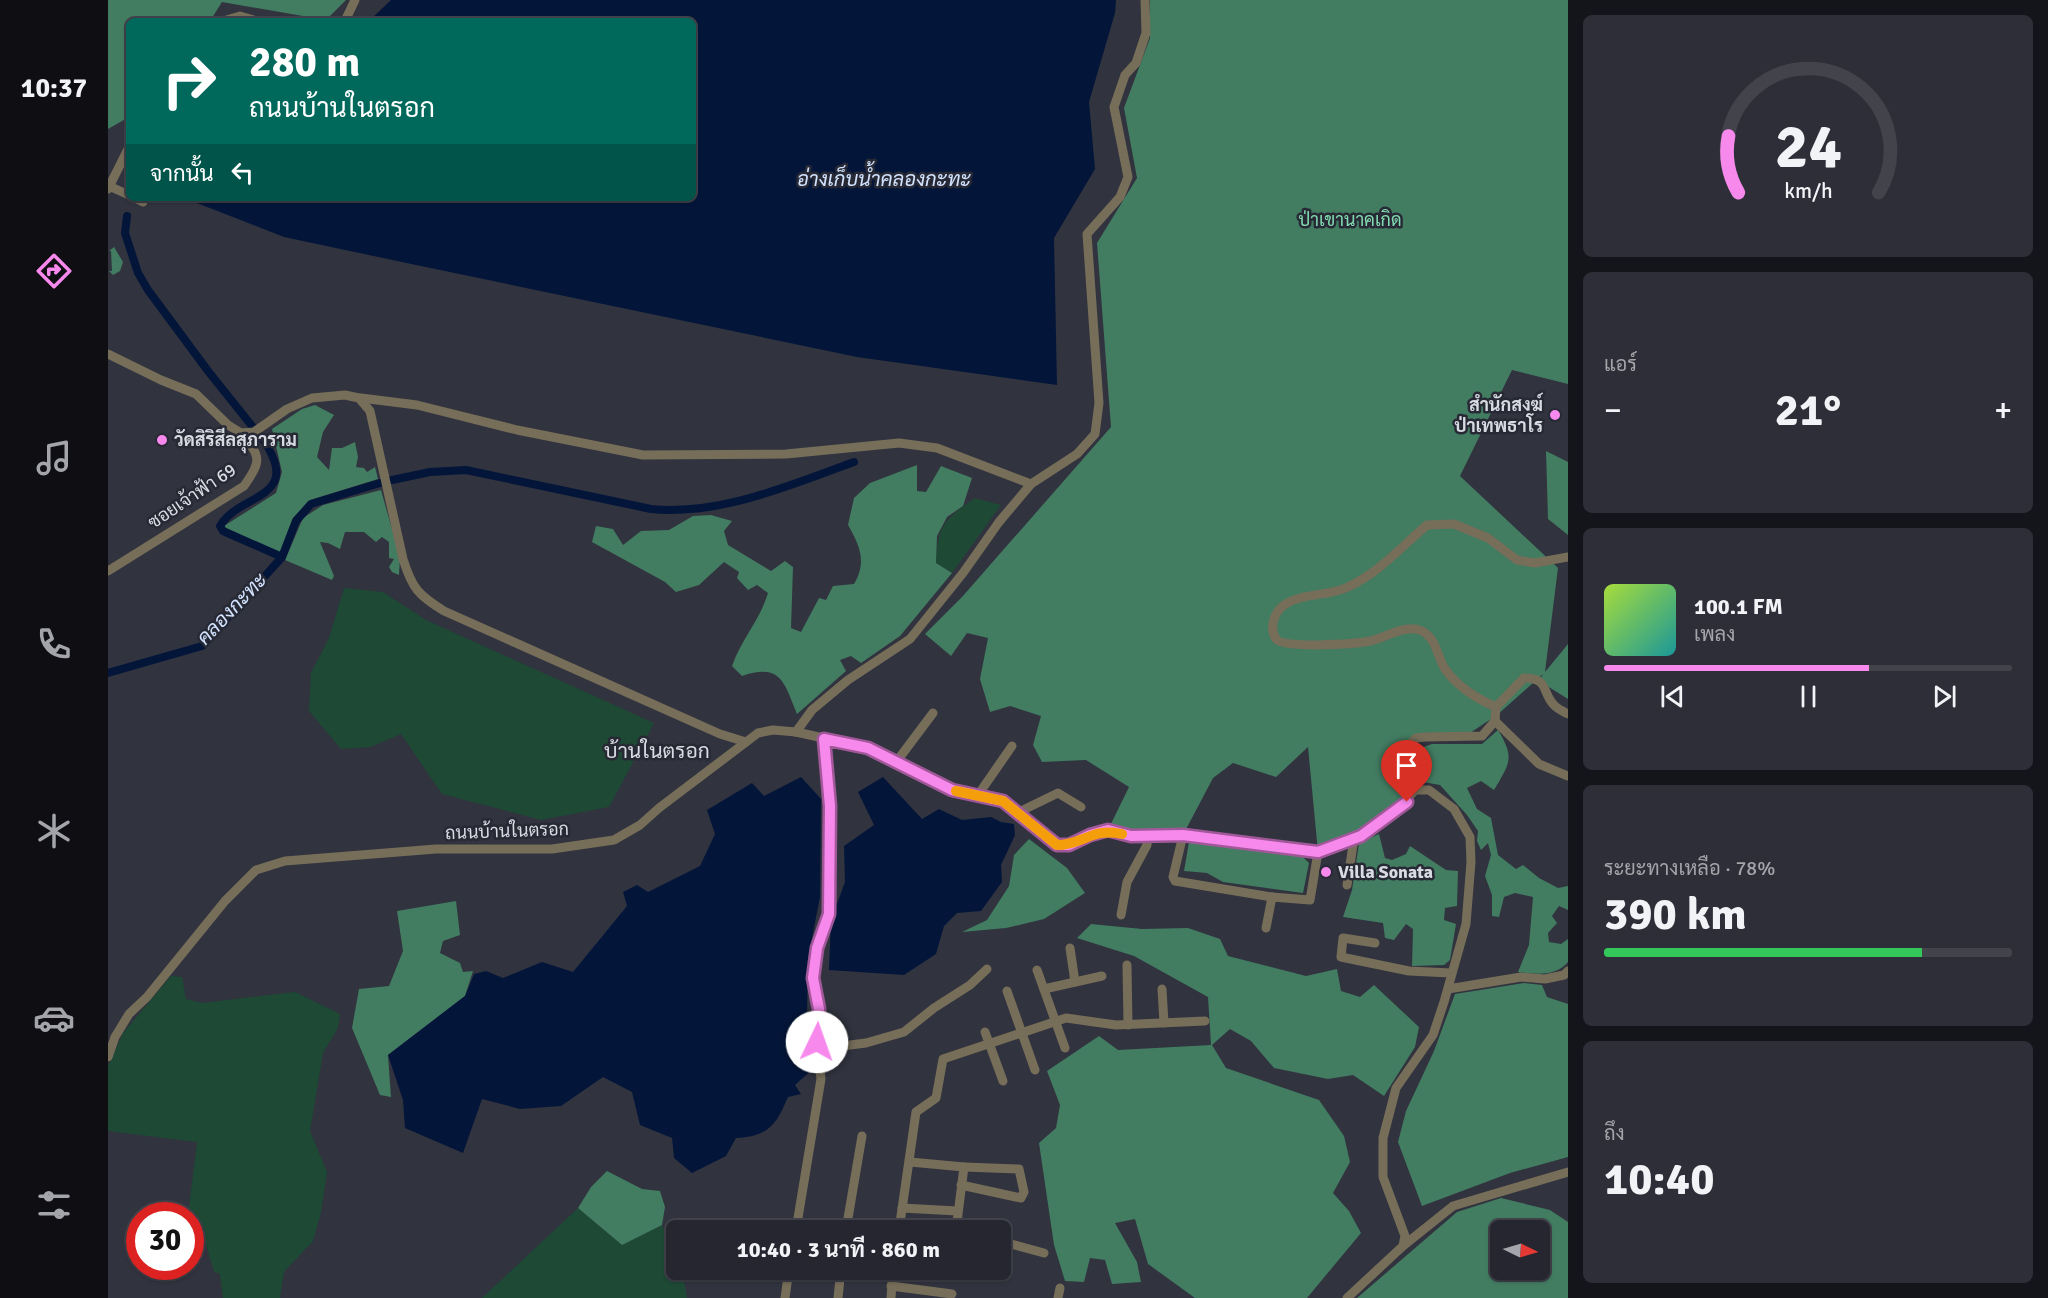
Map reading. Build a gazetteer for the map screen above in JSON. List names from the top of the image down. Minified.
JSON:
{"streets":{"street":["ซอยเจ้าฟ้า 69","ถนนบ้านในตรอก"]},"districts":["บ้านในตรอก"],"water":["อ่างเก็บน้ำคลองกะทะ","คลองกะทะ"],"parks":["ป่าเขานาคเกิด"],"places":["สำนักสงฆ์ ป่าเทพธาโร","วัดสิริสีลสุภาราม","Villa Sonata"],"north":"right","page":{"tabs":"10:37","turn":["280 m","ถนนบ้านในตรอก"],"then":"จากนั้น","tile":["แอร์",["ระยะทางเหลือ · 78%","390 km"],["ถึง","10:40"]],"heat":["−","21°","+"],"song":["100.1 FM","เพลง"],"limit":"30","trip":"10:40 · 3 นาที · 860 m","gauge":["24","km/h"]}}
